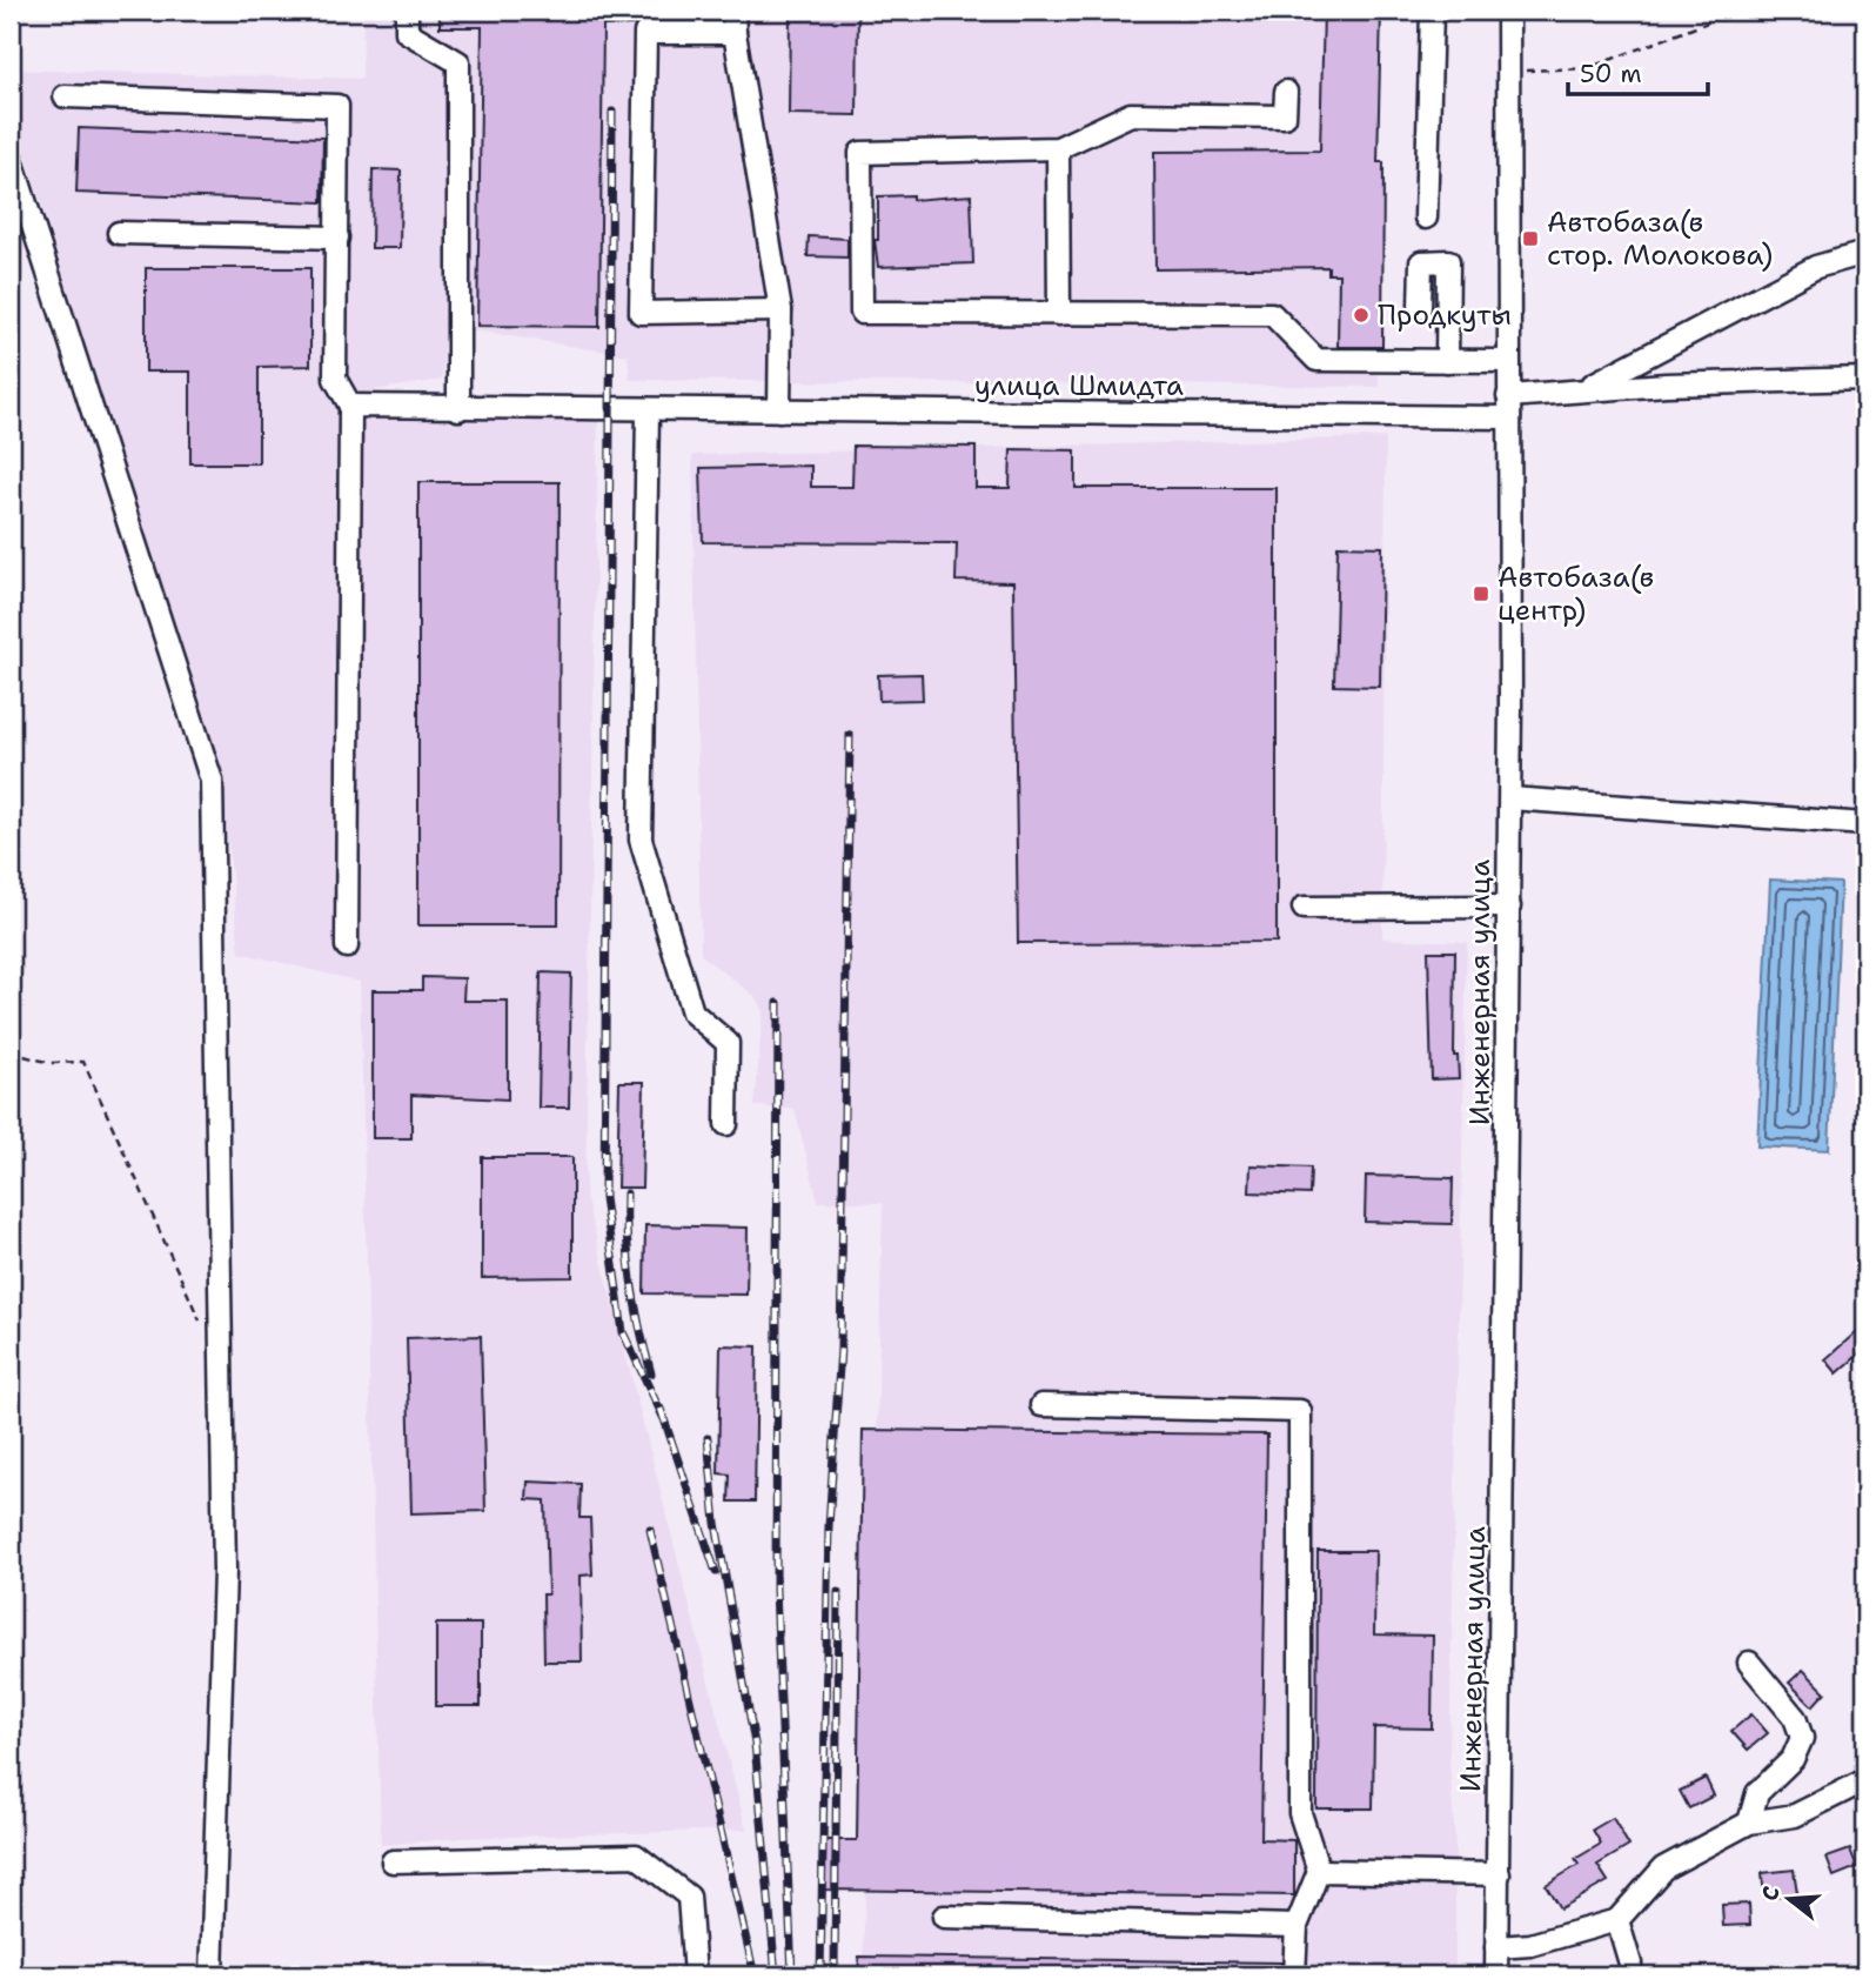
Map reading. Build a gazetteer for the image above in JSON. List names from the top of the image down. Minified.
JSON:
{"streets":{"street":["улица Шмидта","Инженерная улица"]},"crossings":[["улица Шмидта","Инженерная улица"]],"places":{"transit":["Автобаза(в стор. Молокова)","Автобаза(в центр)"],"other":["Продкуты"]},"scale_bar":"50 m","north":"left"}
